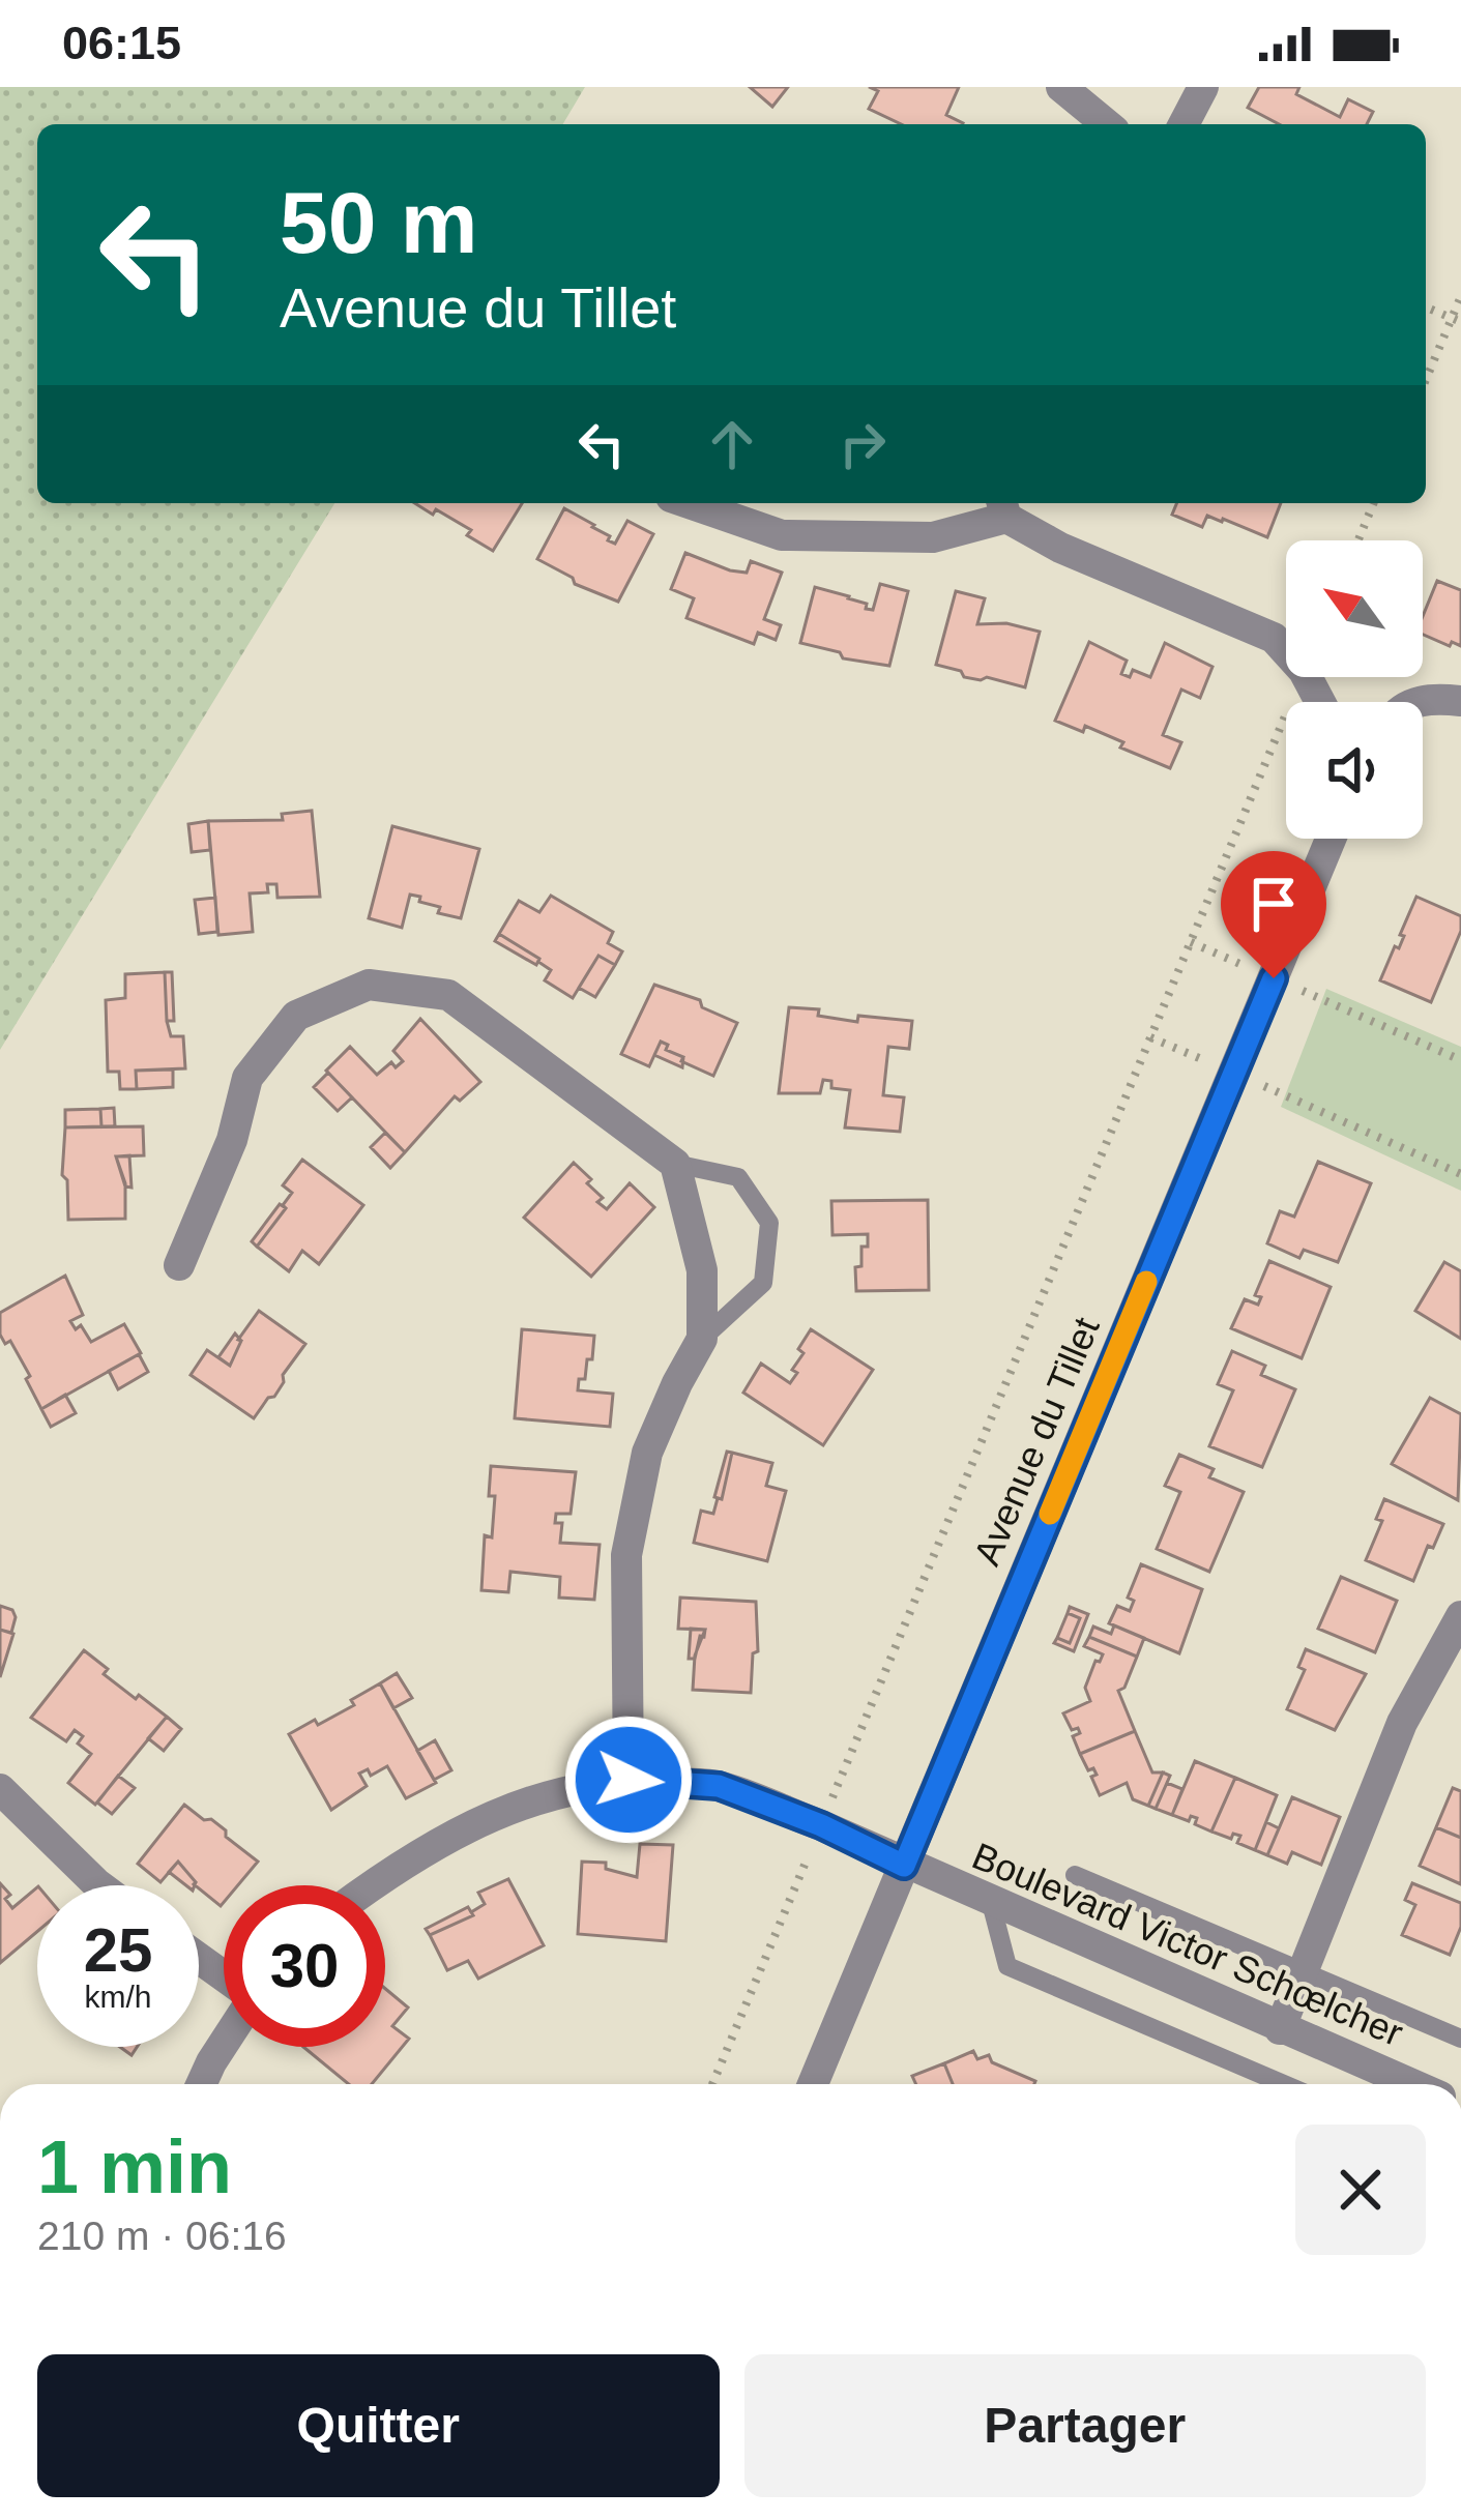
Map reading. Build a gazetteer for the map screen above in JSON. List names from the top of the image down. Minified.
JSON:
{"streets":{"street":["Avenue du Tillet","Boulevard Victor Schœlcher"]},"crossings":[["Avenue du Tillet","Boulevard Victor Schœlcher"]],"north":"top left","page":{"status":"06:15","turn":["50 m","Avenue du Tillet"],"speed":"25 km/h","limit":"30","heading":["1 min","210 m · 06:16"],"buttons":["Quitter","Partager"]}}
